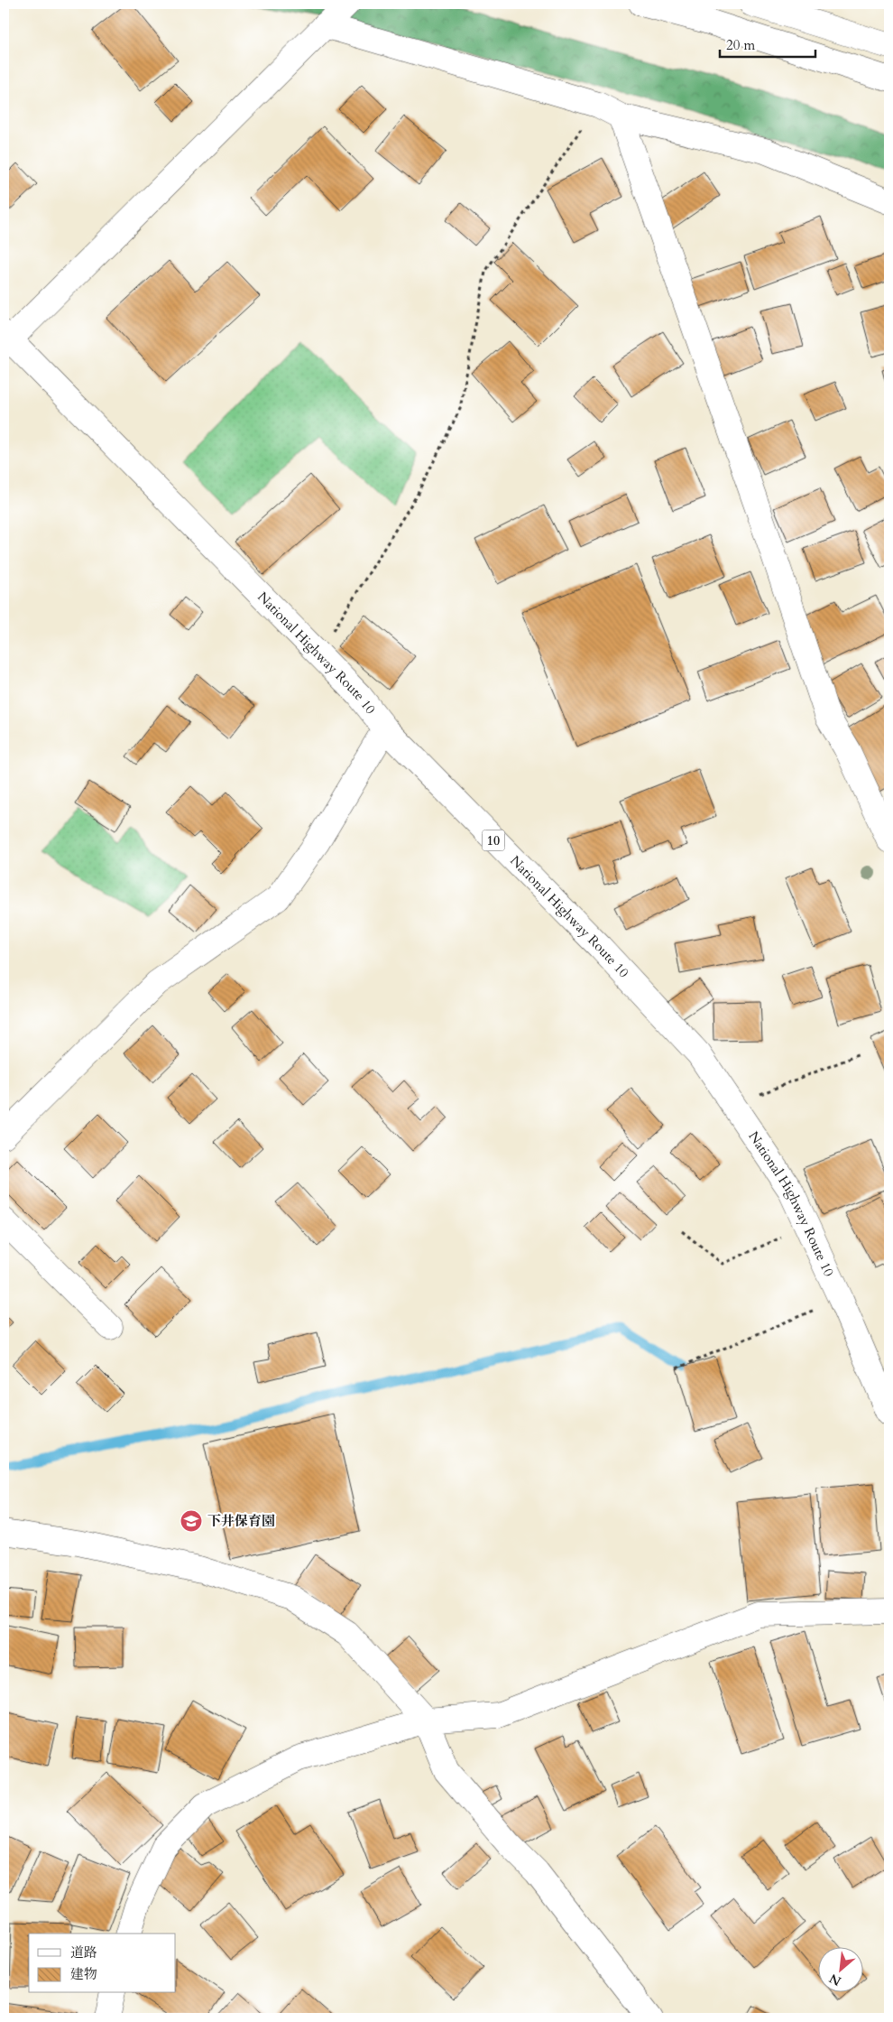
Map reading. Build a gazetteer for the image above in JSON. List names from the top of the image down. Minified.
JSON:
{"streets":{"main road":["National Highway Route 10","10"]},"places":{"school or university":["下井保育園"]},"legend":["道路","建物"],"scale_bar":"20 m","north":"bottom left"}
